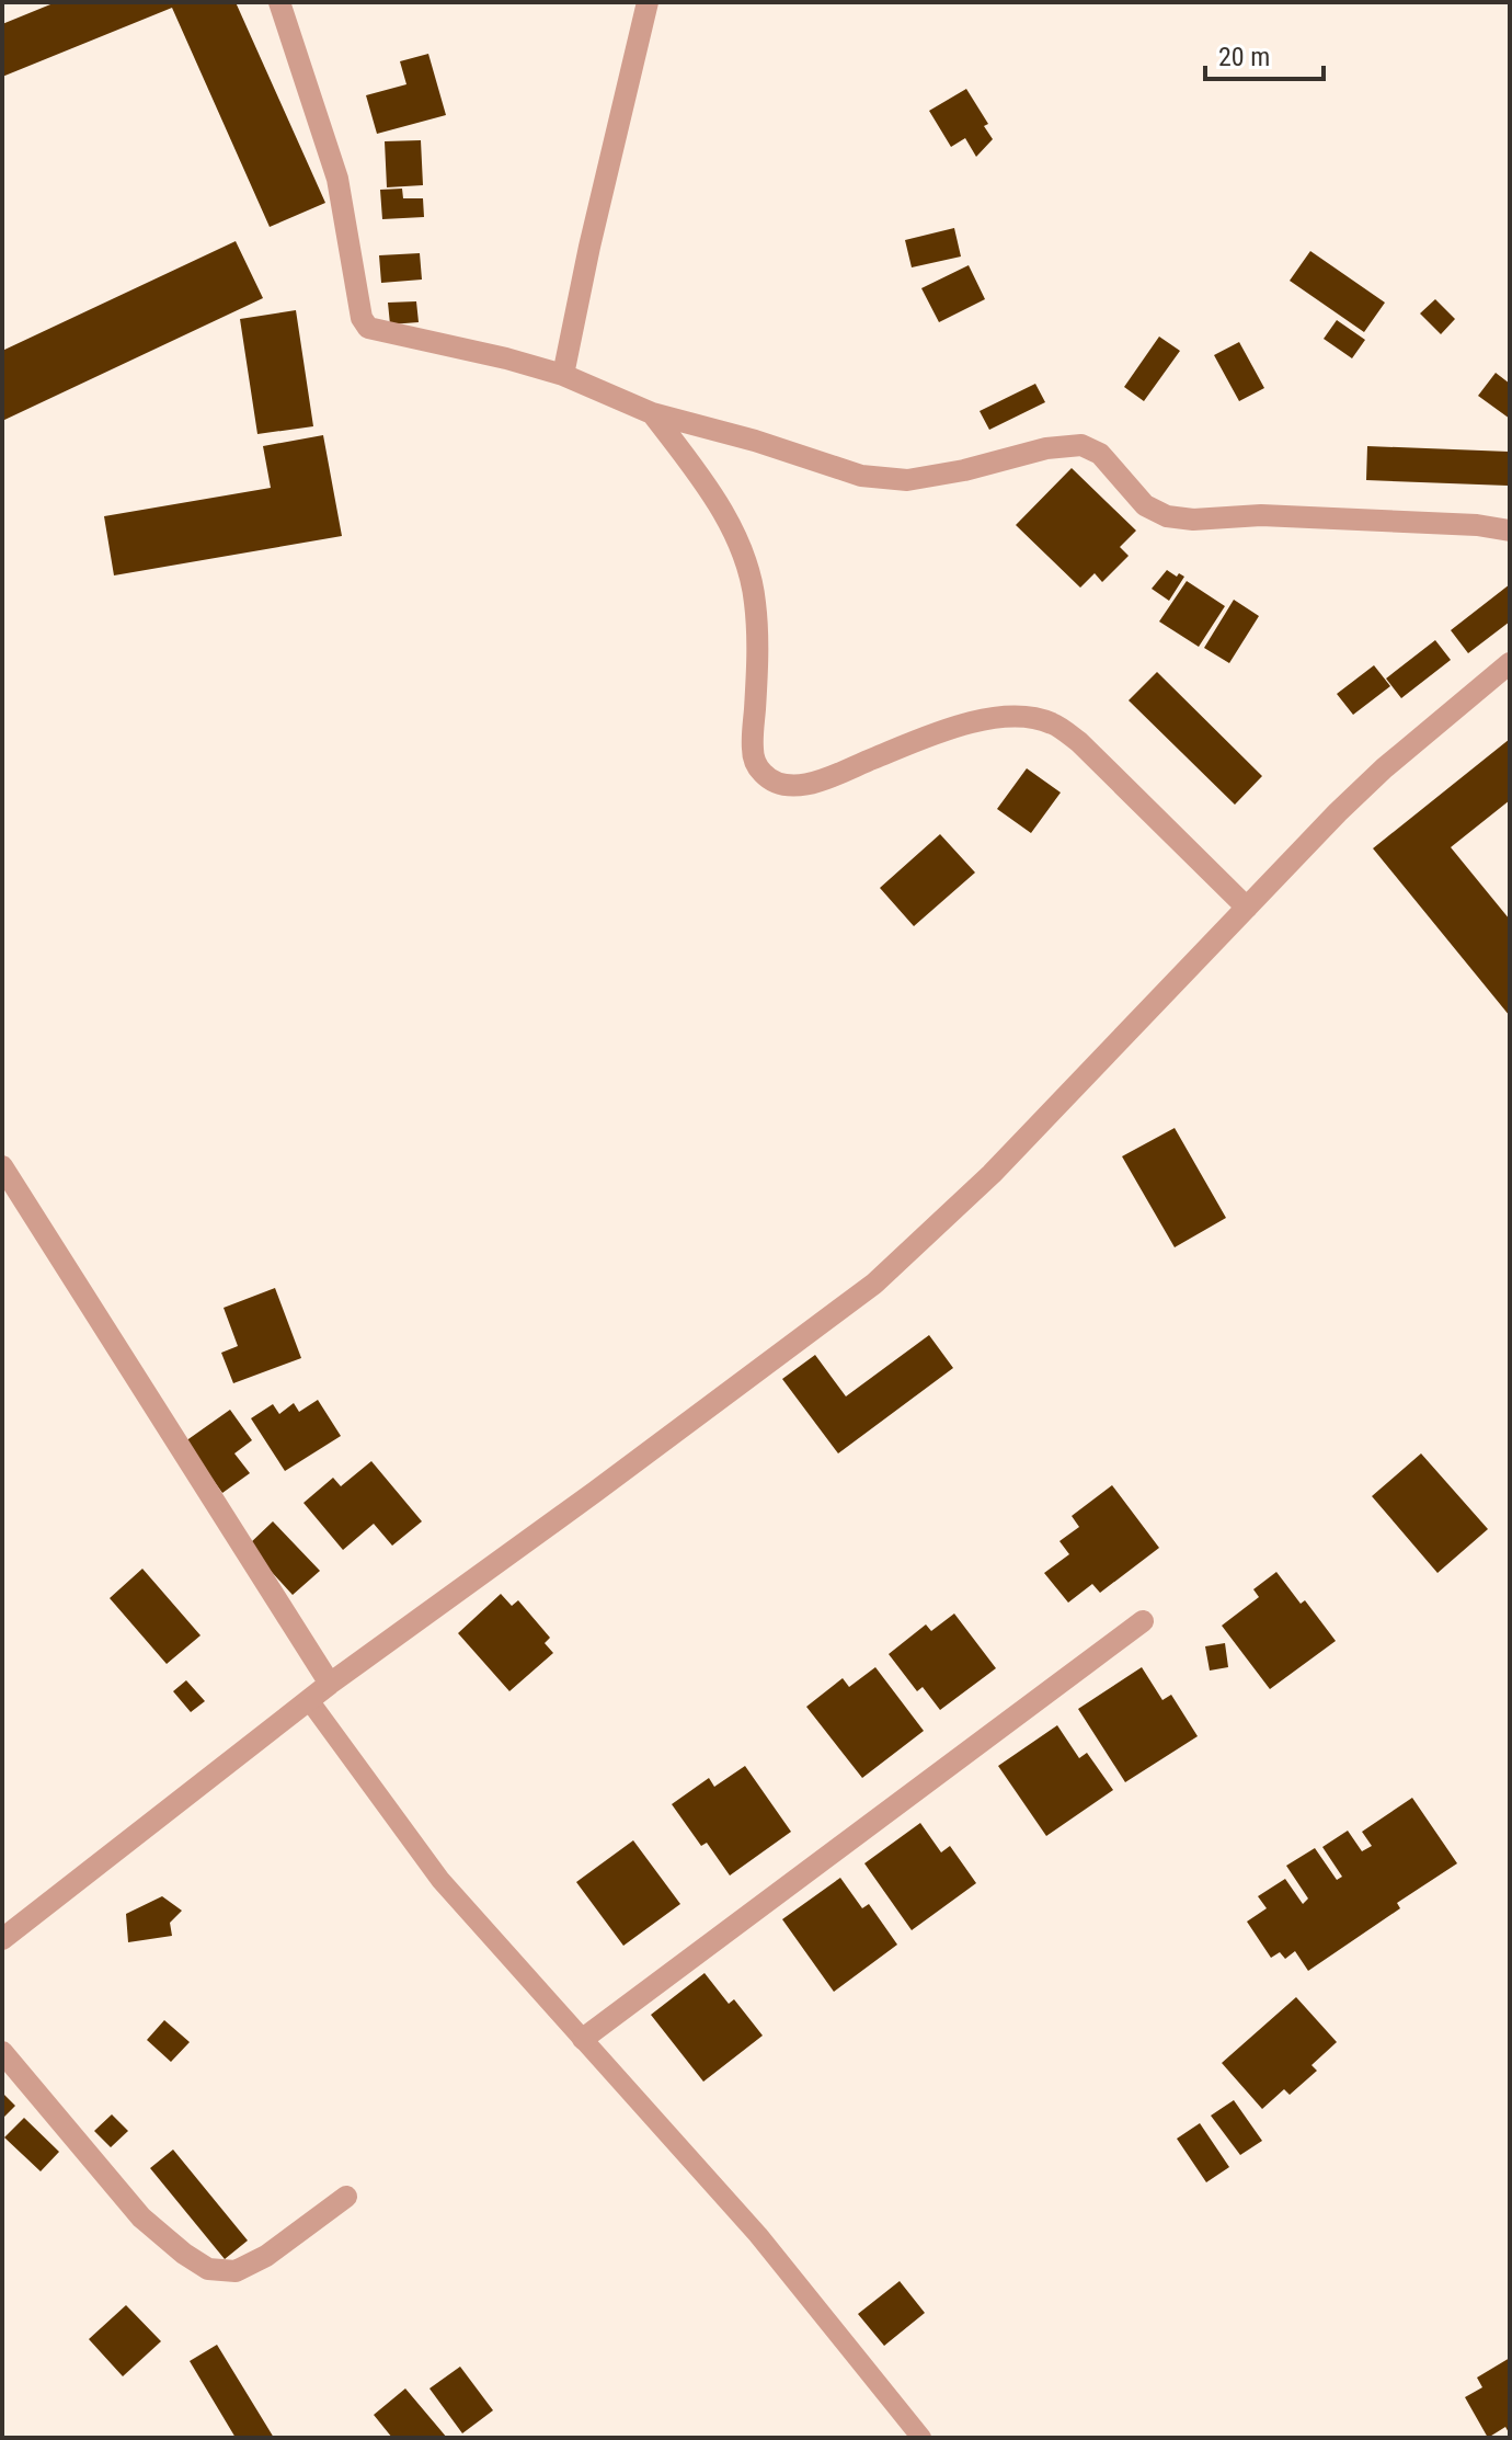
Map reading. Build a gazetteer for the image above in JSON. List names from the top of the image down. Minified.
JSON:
{"scale_bar":"20 m"}
